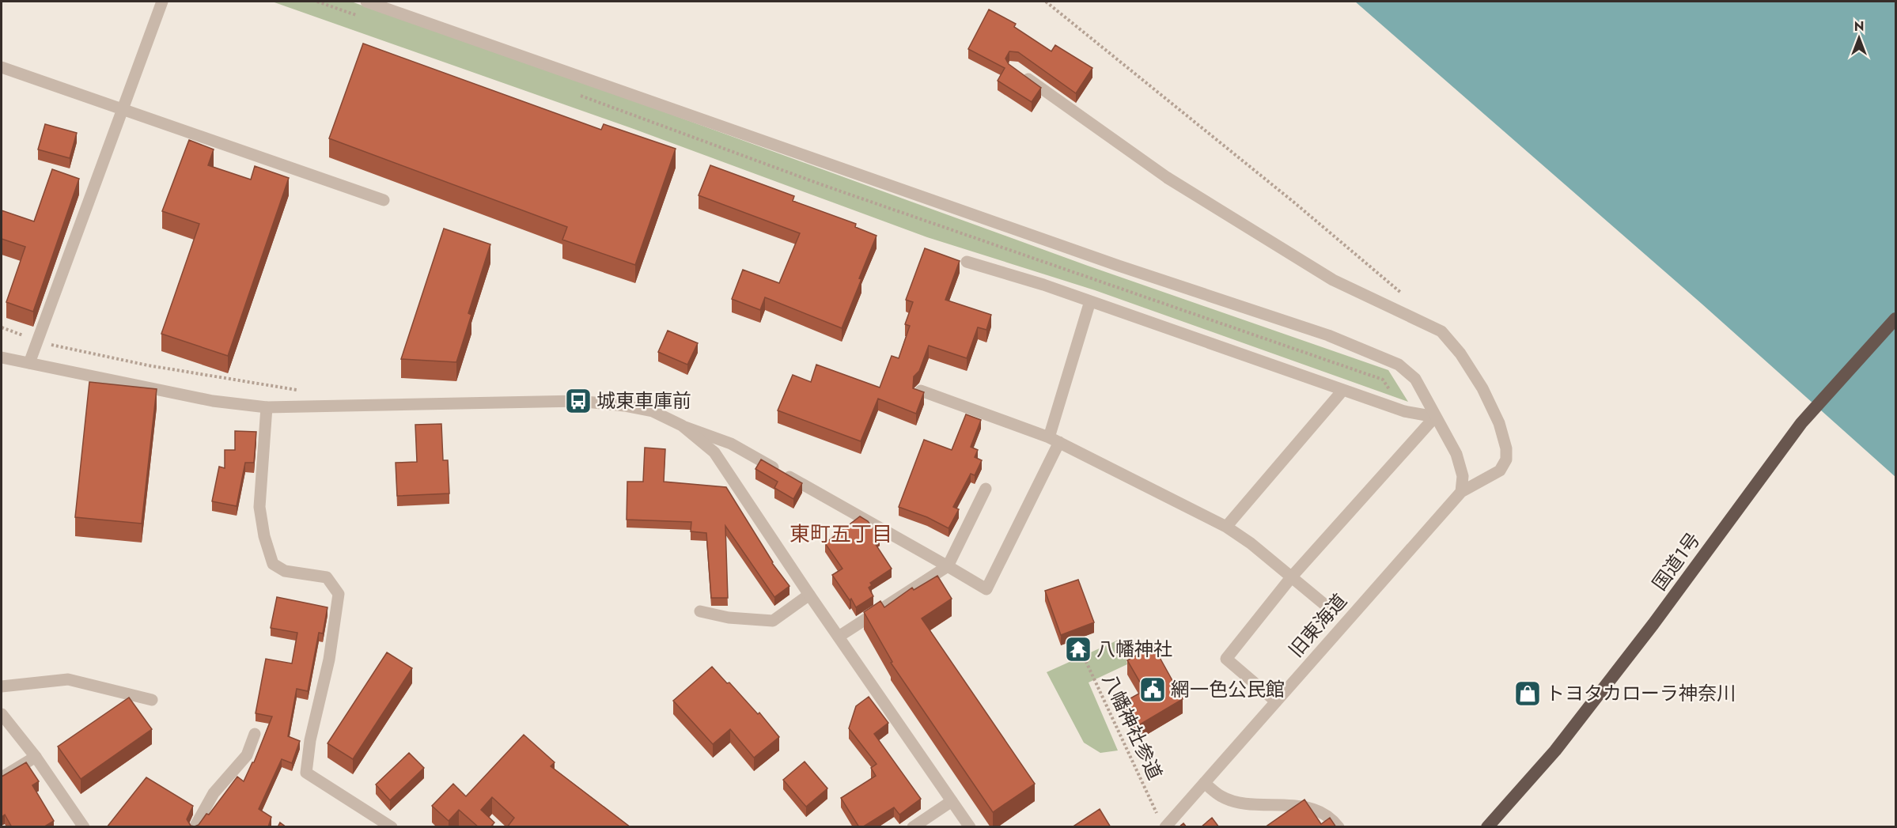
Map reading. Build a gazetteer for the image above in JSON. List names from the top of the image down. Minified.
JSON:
{"streets":{"highway":["国道1号"],"street":["旧東海道"],"path":["八幡神社参道"]},"crossings":[["旧東海道","八幡神社参道"]],"districts":["東町五丁目"],"places":{"bus stop":["城東車庫前"],"temple":["八幡神社"],"public building":["網一色公民館"],"shop":["トヨタカローラ神奈川"]},"north":"top"}
